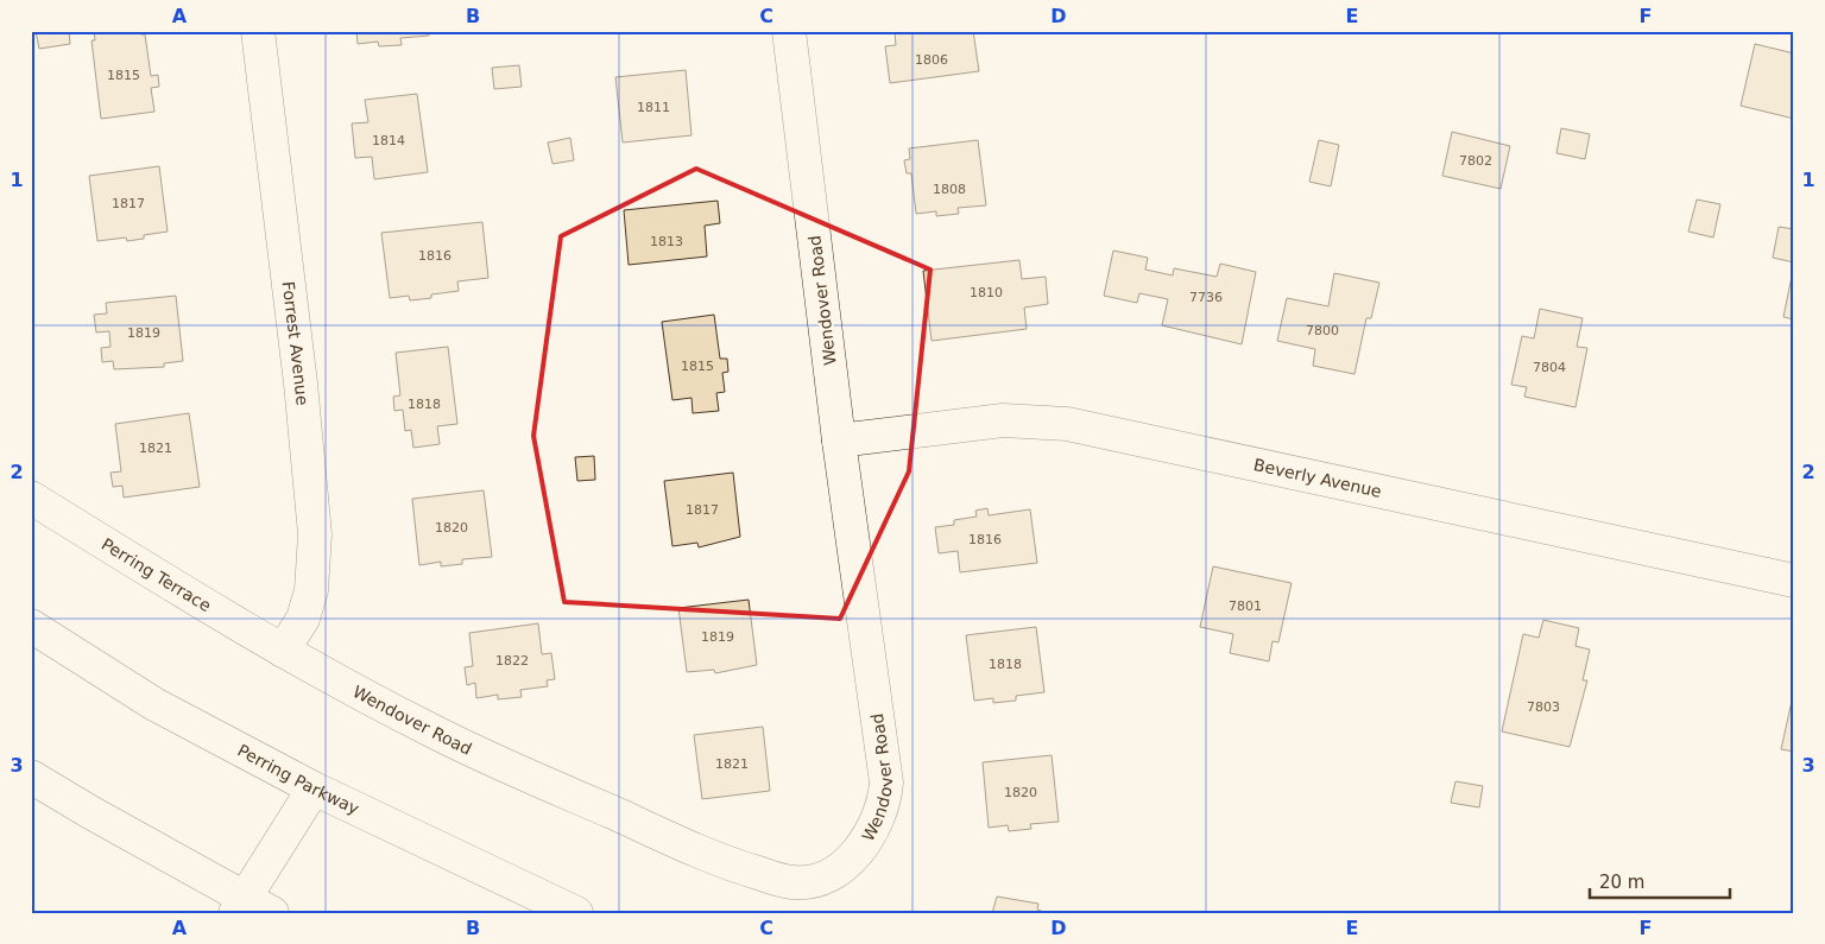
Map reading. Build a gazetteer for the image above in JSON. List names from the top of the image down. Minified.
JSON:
{"streets":{"street":["Wendover Road","Forrest Avenue","Beverly Avenue","Perring Terrace","Perring Parkway"]},"crossings":[["Wendover Road","Forrest Avenue"],["Wendover Road","Beverly Avenue"],["Wendover Road","Perring Terrace"],["Forrest Avenue","Perring Terrace"]],"house_numbers":["1806","1815","1811","1814","7802","1808","1817","1813","1816","1810","7736","7800","1819","1815","7804","1818","1821","1817","1820","1816","7801","1819","1822","1818","7803","1821","1820"],"scale_bar":"20 m","grid":{"columns":["A","B","C","D","E","F"],"rows":["1","2","3"]}}
